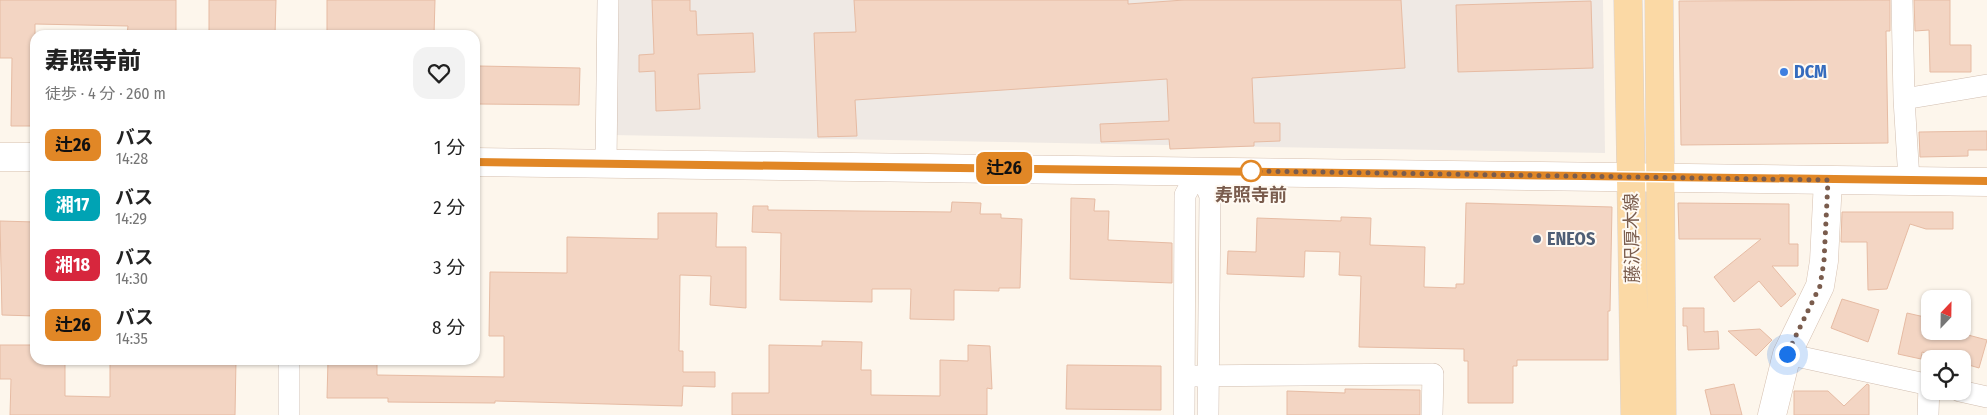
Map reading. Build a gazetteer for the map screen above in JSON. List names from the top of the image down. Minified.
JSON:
{"streets":{"main road":["藤沢厚木線"]},"places":["DCM","寿照寺前","ENEOS"],"lines":["bus line 辻26"],"north":"top","page":{"on_map":"辻26","heading":["寿照寺前","徒歩 · 4 分 · 260 m"],"list":[{"mark":"辻26","name":"バス","note":"14:28","value":"1 分"},{"mark":"湘17","name":"バス","note":"14:29","value":"2 分"},{"mark":"湘18","name":"バス","note":"14:30","value":"3 分"},{"mark":"辻26","name":"バス","note":"14:35","value":"8 分"}]}}
